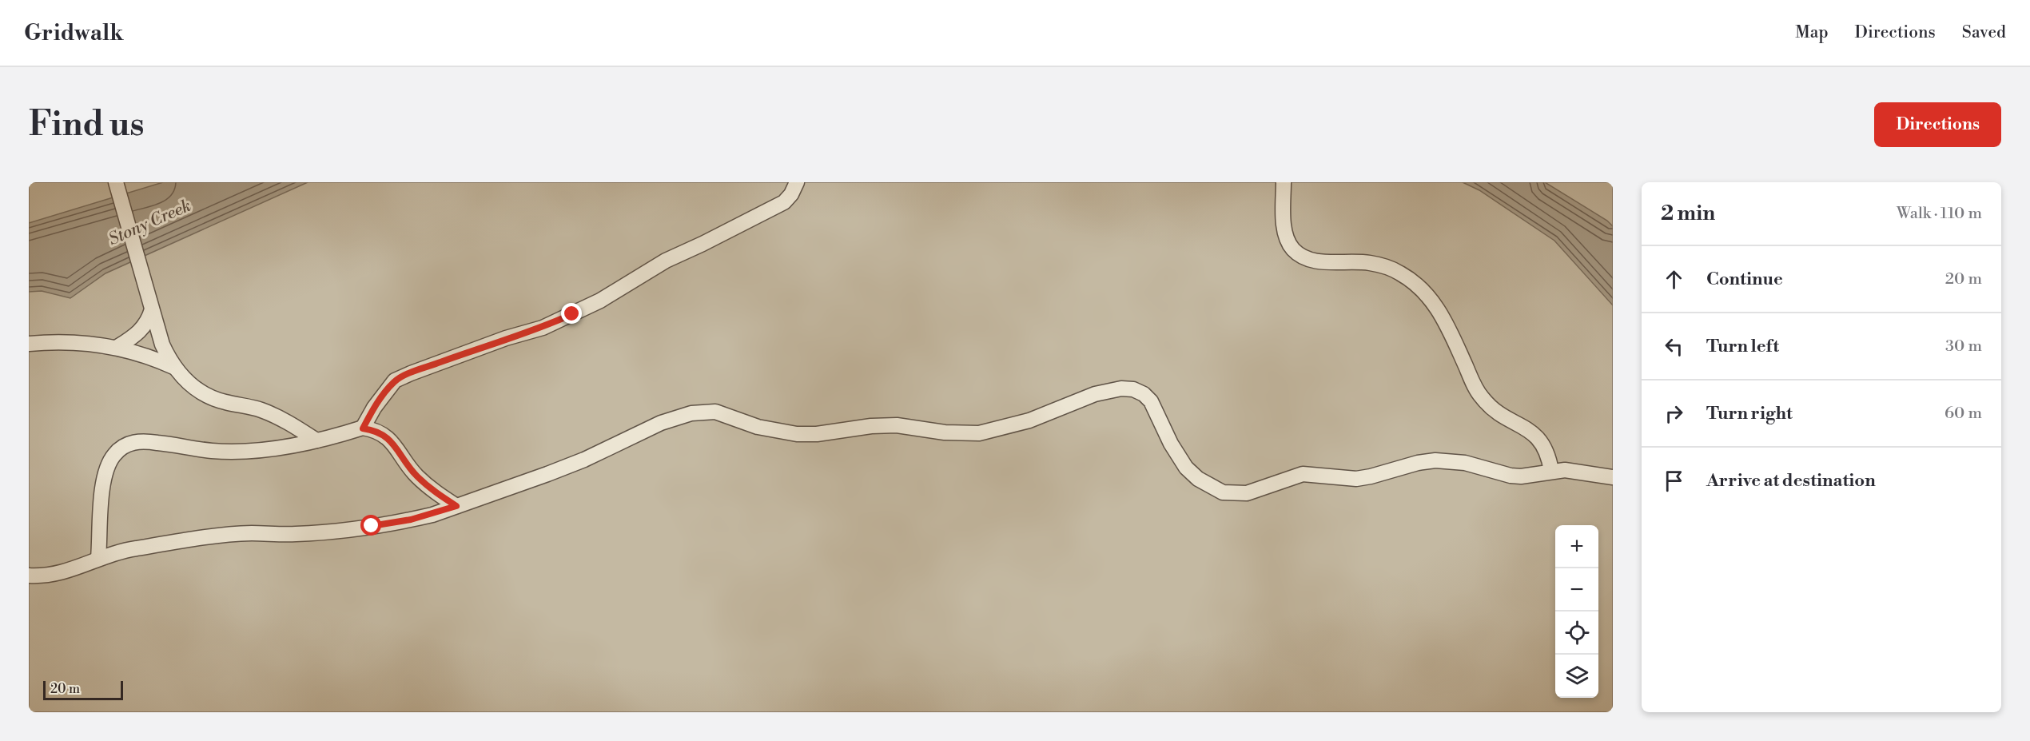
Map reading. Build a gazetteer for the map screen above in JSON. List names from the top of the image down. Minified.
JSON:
{"water":["Stony Creek"],"scale_bar":"20 m","page":{"header":"Gridwalk","nav":["Map","Directions","Saved"],"buttons":"Directions","title":"Find us","heading":["2 min","Walk · 110 m"],"list":[["Continue","20 m"],["Turn left","30 m"],["Turn right","60 m"],"Arrive at destination"],"map_buttons":["+","−"],"scale":"20 m"}}
